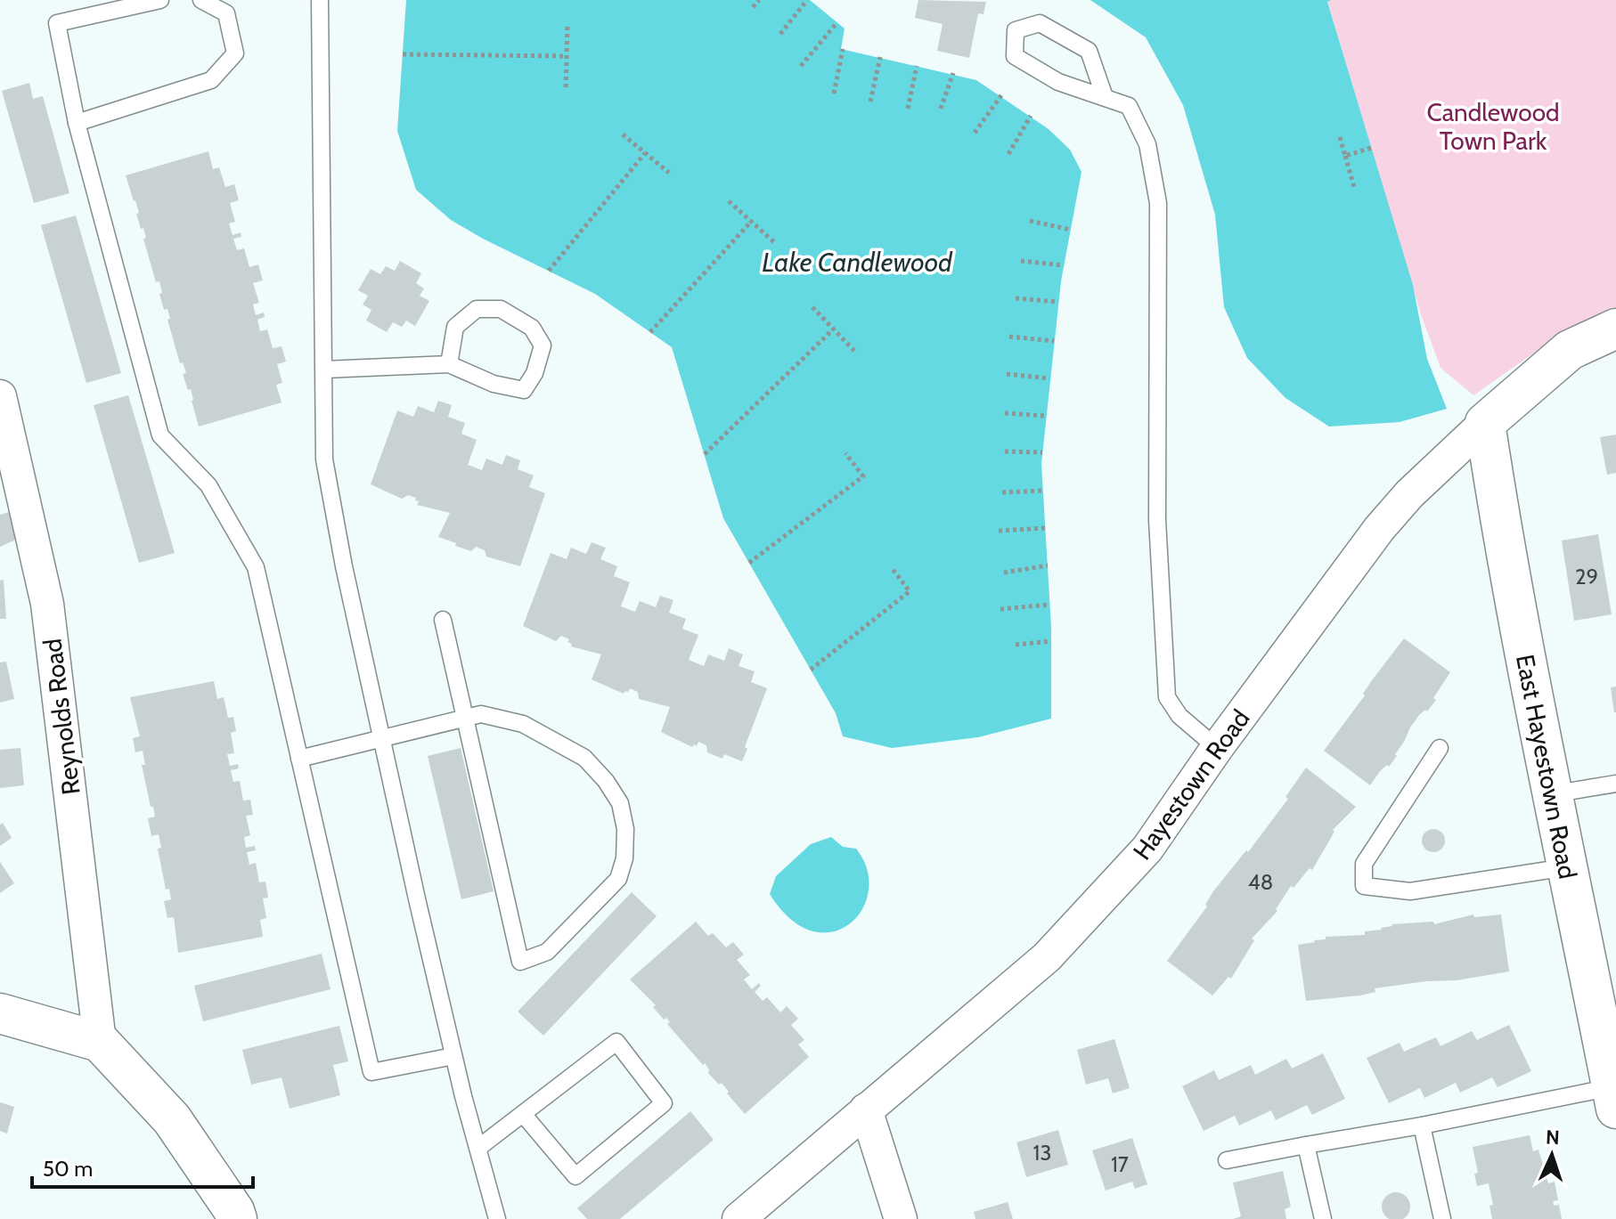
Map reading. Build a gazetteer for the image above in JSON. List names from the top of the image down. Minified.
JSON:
{"streets":{"street":["Reynolds Road","East Hayestown Road","Hayestown Road"]},"crossings":[["East Hayestown Road","Hayestown Road"]],"water":["Lake Candlewood"],"parks":["Candlewood Town Park"],"house_numbers":["29","48","13","17"],"scale_bar":"50 m","north":"top"}
